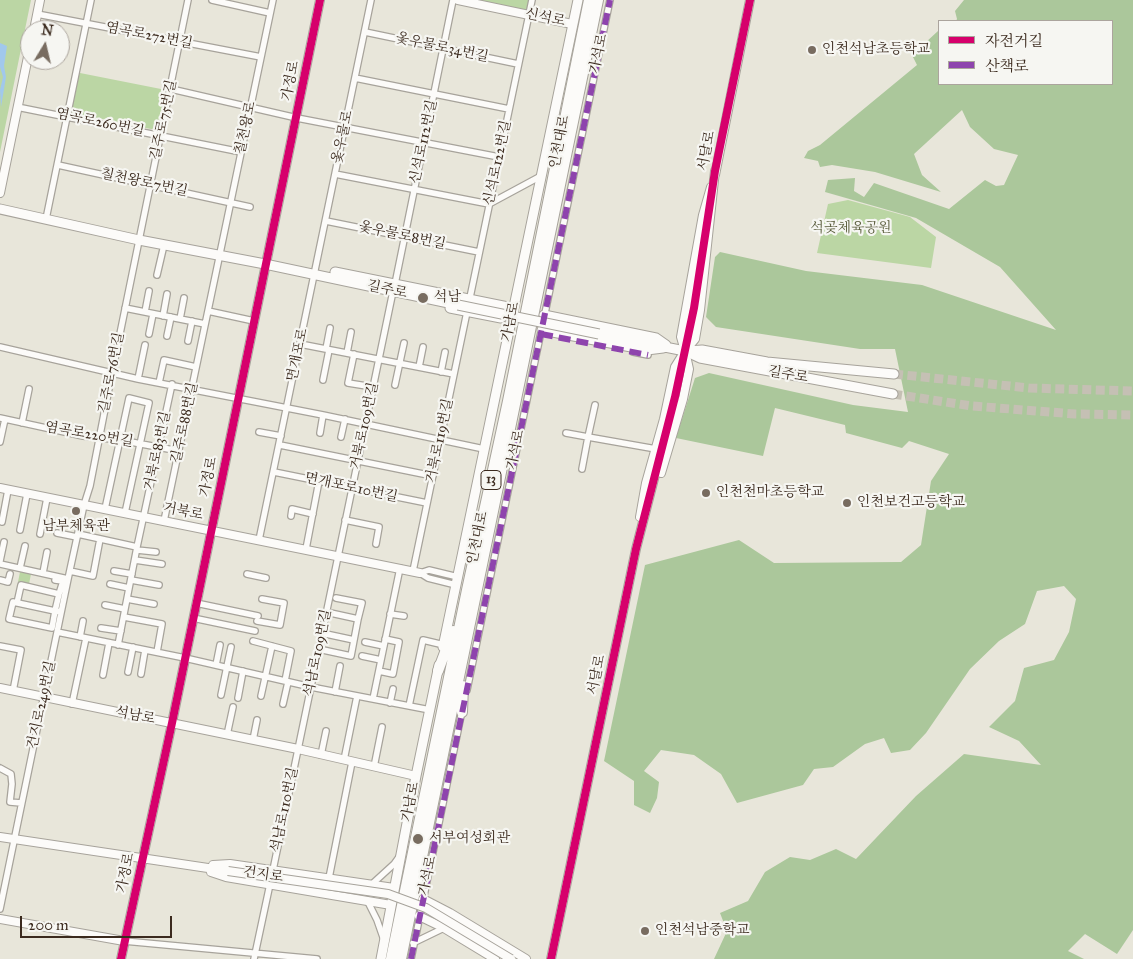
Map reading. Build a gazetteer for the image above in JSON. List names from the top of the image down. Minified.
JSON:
{"streets":{"highway":["인천대로","13"],"main road":["길주로","가남로"],"street":["신석로","염곡로272번길","옻우물로34번길","가석로","가정로","길주로75번길","염곡로260번길","칠천왕로","옻우물로","신석로112번길","서달로","신석로122번길","칠천왕로7번길","옻우물로8번길","면개포로","길주로76번길","길주로88번길","거북로109번길","염곡로220번길","거북로119번길","거북로83번길","면개포로10번길","거북로","석남로109번길","건지로249번길","석남로","석남로110번길","건지로"]},"crossings":[["신석로","신석로122번길"],["신석로","가남로"],["염곡로272번길","길주로75번길"],["염곡로272번길","칠천왕로"],["옻우물로34번길","옻우물로"],["옻우물로34번길","신석로112번길"],["옻우물로34번길","신석로122번길"],["가석로","길주로"],["가정로","길주로"],["가정로","거북로"],["가정로","석남로"],["가정로","건지로"],["길주로75번길","염곡로260번길"],["길주로75번길","칠천왕로7번길"],["길주로75번길","길주로"],["길주로75번길","길주로76번길"],["염곡로260번길","칠천왕로"],["칠천왕로","칠천왕로7번길"],["칠천왕로","길주로"],["칠천왕로","길주로88번길"],["옻우물로","옻우물로8번길"],["옻우물로","길주로"],["옻우물로","면개포로"],["신석로112번길","옻우물로8번길"],["신석로122번길","옻우물로8번길"],["신석로122번길","거북로119번길"],["길주로","면개포로"],["길주로","길주로76번길"],["길주로","길주로88번길"],["가남로","석남로"],["면개포로","면개포로10번길"],["면개포로","거북로"],["길주로76번길","염곡로220번길"],["길주로76번길","거북로"],["길주로76번길","건지로249번길"],["길주로88번길","염곡로220번길"],["길주로88번길","거북로"],["거북로109번길","면개포로10번길"],["거북로109번길","거북로"],["거북로109번길","석남로109번길"],["염곡로220번길","거북로83번길"],["거북로119번길","면개포로10번길"],["거북로119번길","거북로"],["거북로83번길","거북로"],["거북로","석남로109번길"],["거북로","건지로249번길"],["석남로109번길","석남로"],["석남로109번길","석남로110번길"],["건지로249번길","석남로"],["건지로249번길","건지로"],["석남로","석남로110번길"]],"parks":["석곶체육공원"],"places":["인천석남초등학교","석남","인천천마초등학교","인천보건고등학교","남부체육관","서부여성회관","인천석남중학교"],"legend":["자전거길","산책로"],"scale_bar":"200 m","north":"top"}
